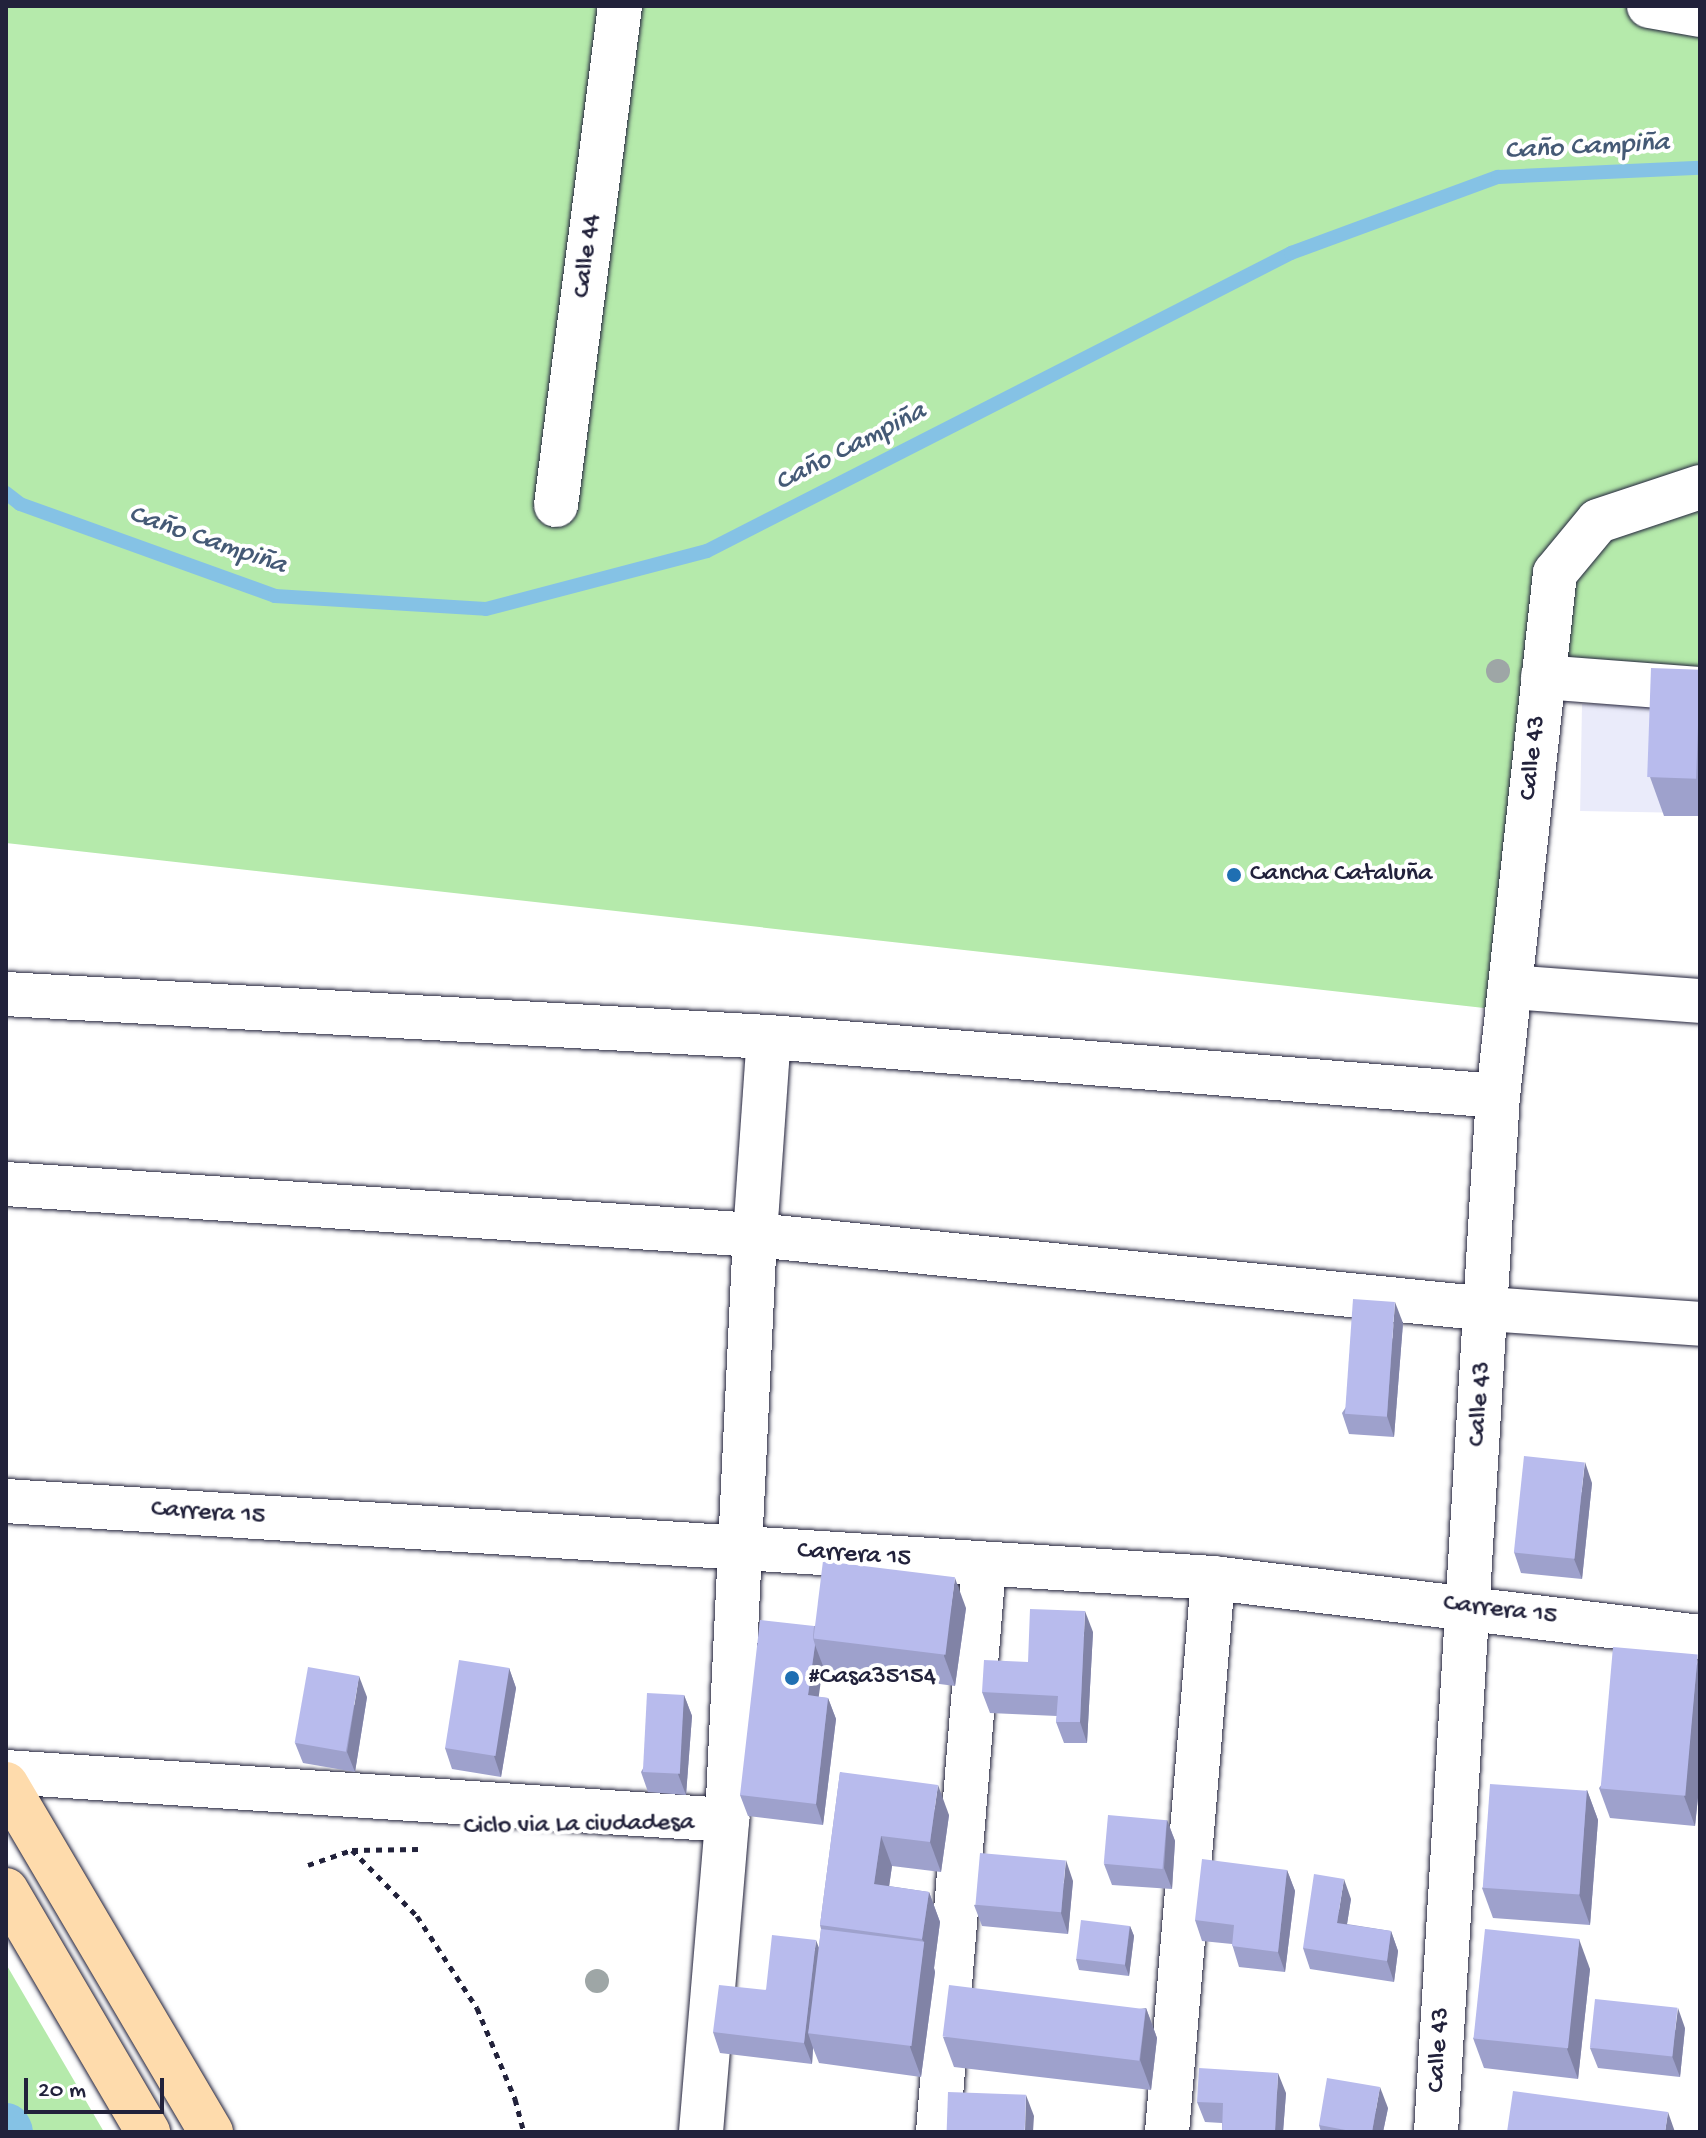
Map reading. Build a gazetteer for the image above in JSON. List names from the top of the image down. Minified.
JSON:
{"streets":{"street":["Calle 44","Calle 43","Carrera 15"],"path":["Ciclo via La ciudadesa"]},"crossings":[["Calle 43","Carrera 15"]],"water":["Caño Campiña"],"places":["Cancha Cataluña","#Casa35154"],"scale_bar":"20 m"}
